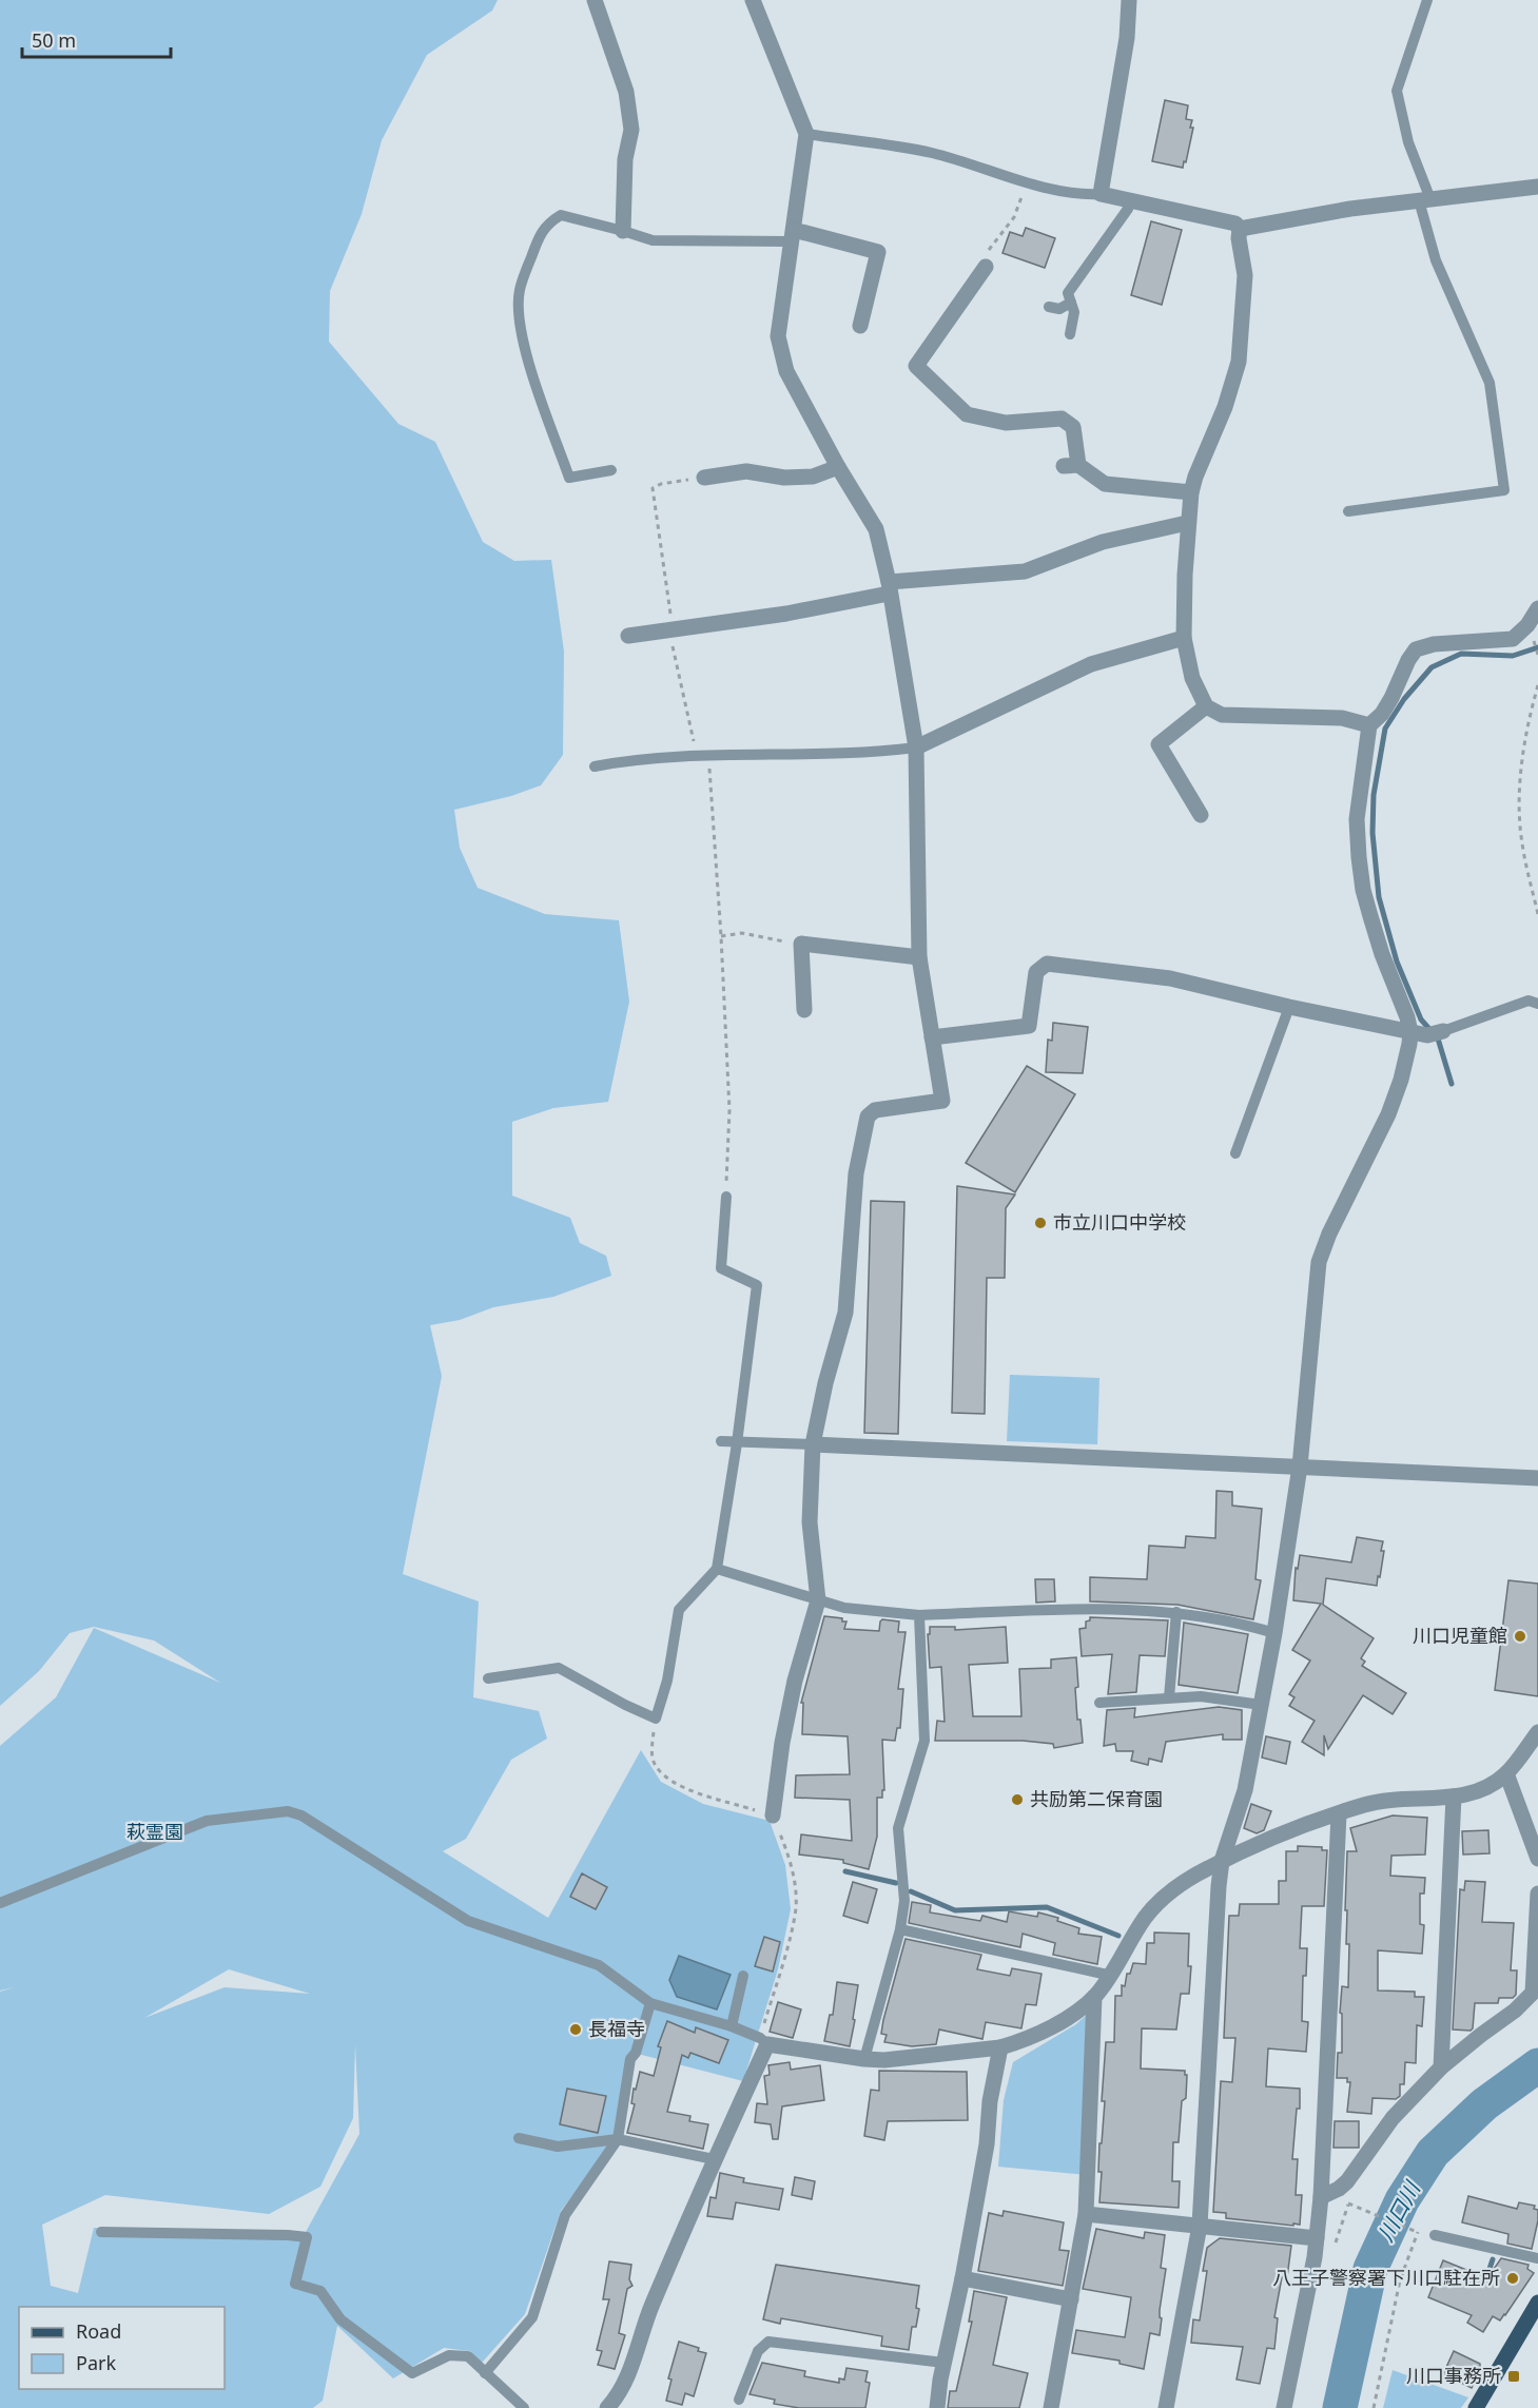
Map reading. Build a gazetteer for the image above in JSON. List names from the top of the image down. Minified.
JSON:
{"water":["川口川"],"parks":["萩霊園"],"places":{"other":["市立川口中学校","川口児童館","共励第二保育園","長福寺","八王子警察署下川口駐在所"],"transit":["川口事務所"]},"legend":["Road","Park"],"scale_bar":"50 m"}
